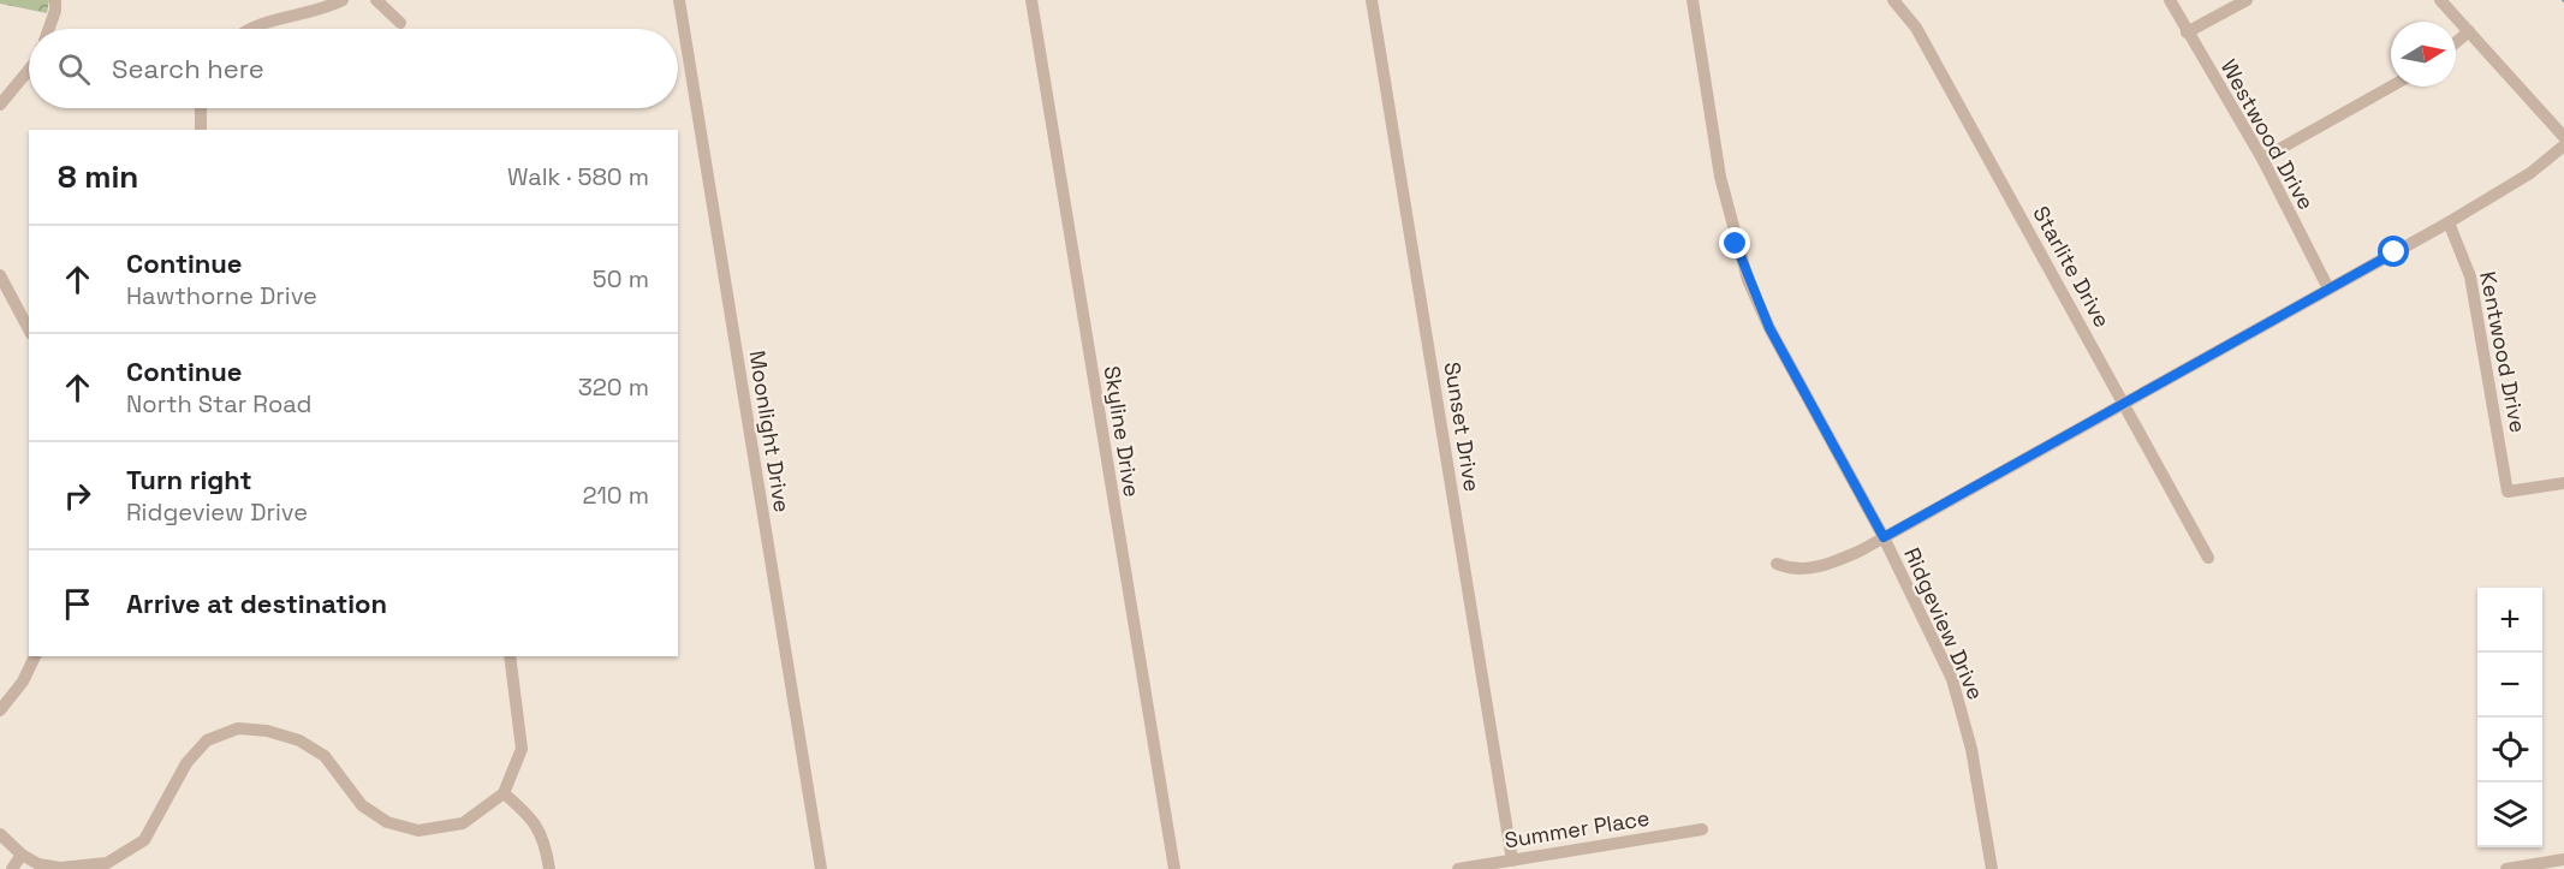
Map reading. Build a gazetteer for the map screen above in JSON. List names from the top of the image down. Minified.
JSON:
{"streets":{"street":["Westwood Drive","Starlite Drive","Kentwood Drive","Sunset Drive","Moonlight Drive","Skyline Drive","Ridgeview Drive","Summer Place"]},"crossings":[["Sunset Drive","Summer Place"]],"north":"right","page":{"search":"Search here","heading":["8 min","Walk · 580 m"],"list":[["Continue","Hawthorne Drive","50 m"],["Continue","North Star Road","320 m"],["Turn right","Ridgeview Drive","210 m"],"Arrive at destination"],"map_buttons":["+","−"]}}
